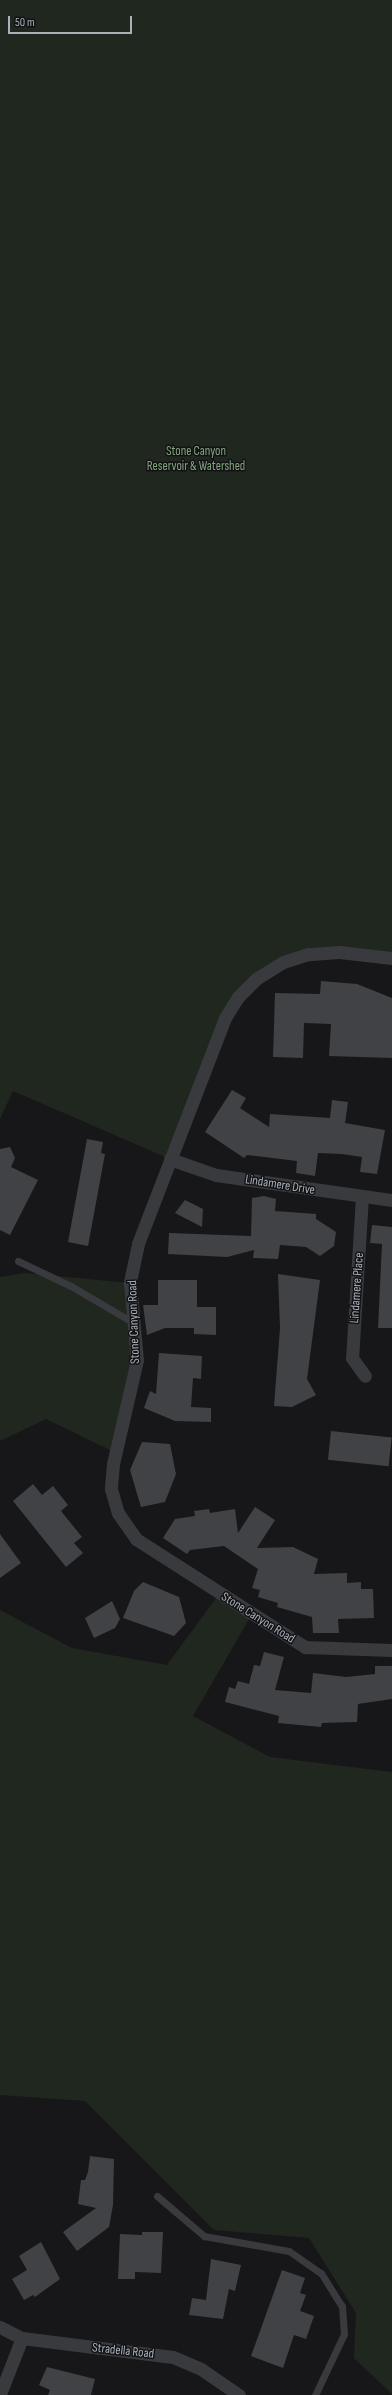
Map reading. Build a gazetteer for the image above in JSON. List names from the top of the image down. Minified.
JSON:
{"streets":{"street":["Lindamere Drive","Lindamere Place","Stone Canyon Road","Stradella Road"]},"crossings":[["Lindamere Drive","Lindamere Place"],["Lindamere Drive","Stone Canyon Road"]],"parks":["Stone Canyon Reservoir & Watershed"],"scale_bar":"50 m"}
